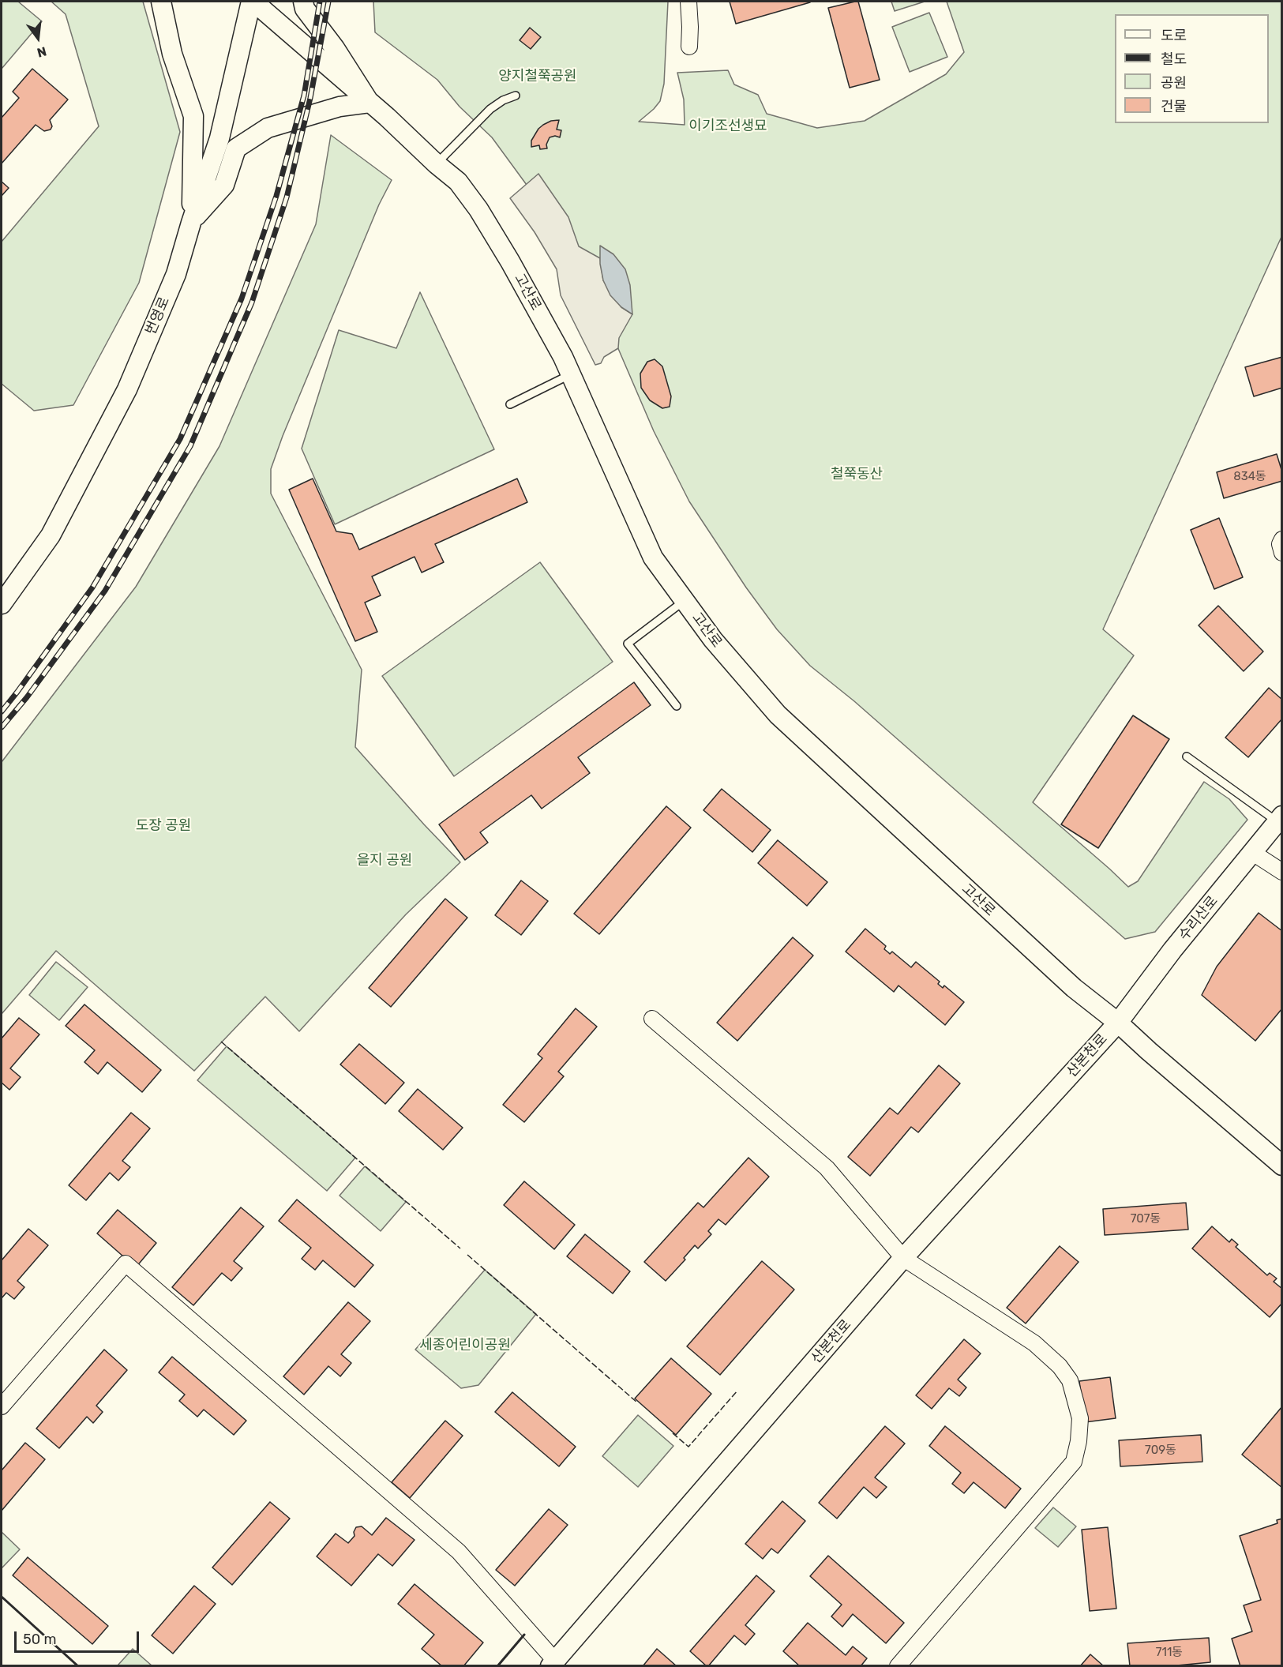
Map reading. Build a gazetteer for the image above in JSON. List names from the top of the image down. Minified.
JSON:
{"streets":{"street":["고산로","번영로","수리산로","산본천로"]},"crossings":[["고산로","번영로"],["고산로","수리산로"],["고산로","산본천로"],["수리산로","산본천로"]],"parks":["양지철쭉공원","이기조선생묘","철쭉동산","도장 공원","을지 공원","세종어린이공원"],"house_numbers":["834동","707동","709동","711동"],"legend":["도로","철도","공원","건물"],"scale_bar":"50 m","north":"bottom"}
